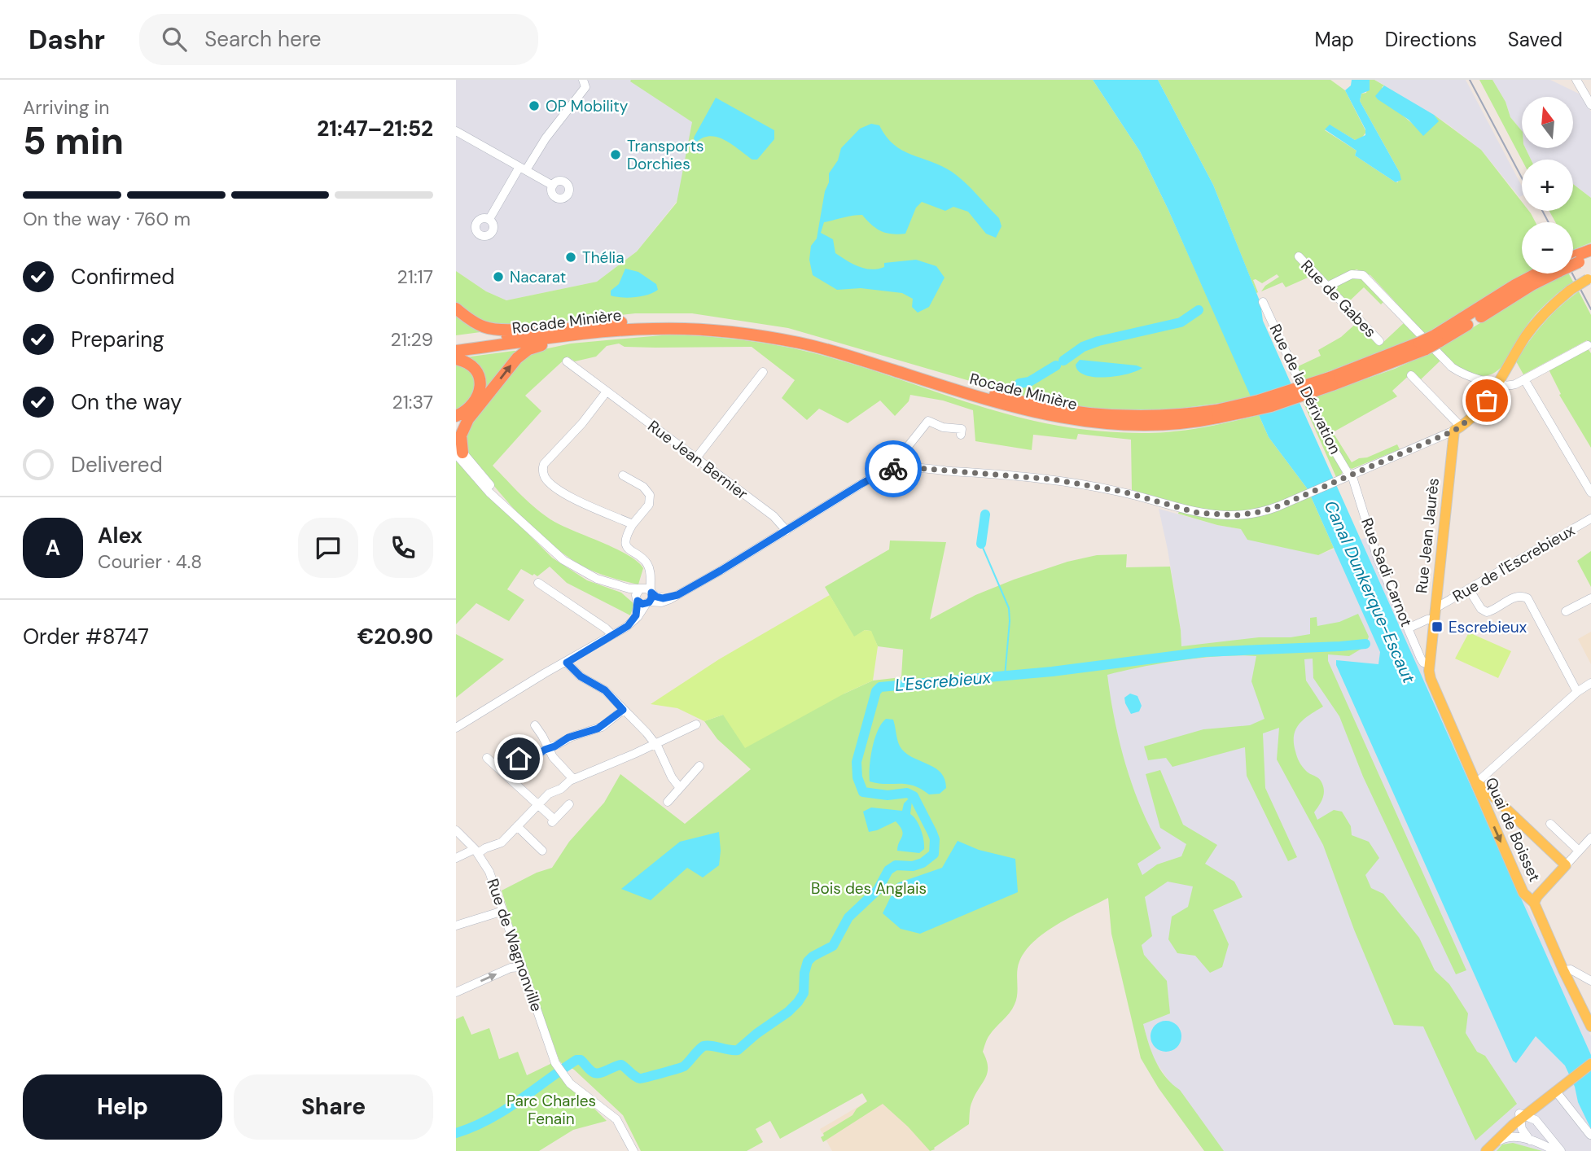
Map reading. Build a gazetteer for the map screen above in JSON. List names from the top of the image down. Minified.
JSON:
{"streets":{"highway":["Rocade Minière"],"main road":["Rue Jean Jaurès","Quai de Boisset"],"street":["Rue de Gabes","Rue de la Dérivation","Rue Jean Bernier","Rue de l'Escrebieux","Rue Sadi Carnot","Rue de Wagnonville"]},"crossings":[["Rue de la Dérivation","Rue Sadi Carnot"],["Rue Jean Jaurès","Rue de l'Escrebieux"],["Rue Jean Jaurès","Quai de Boisset"],["Rue Sadi Carnot","Quai de Boisset"]],"water":["Canal Dunkerque-Escaut","L'Escrebieux"],"parks":["Bois des Anglais","Parc Charles Fenain"],"places":{"other":["OP Mobility","Transports Dorchies","Thélia","Nacarat"],"transit":["Escrebieux"]},"north":"top","page":{"header":"Dashr","search":"Search here","nav":["Map","Directions","Saved"],"heading":["5 min","Arriving in","21:47–21:52"],"panel":["Alex","Courier · 4.8","Order #8747","€20.90"],"map_buttons":["+","−"],"bar":"On the way · 760 m","list":[["Confirmed","21:17"],["Preparing","21:29"],["On the way","21:37"],"Delivered"],"round":"A","buttons":["Help","Share"]}}
